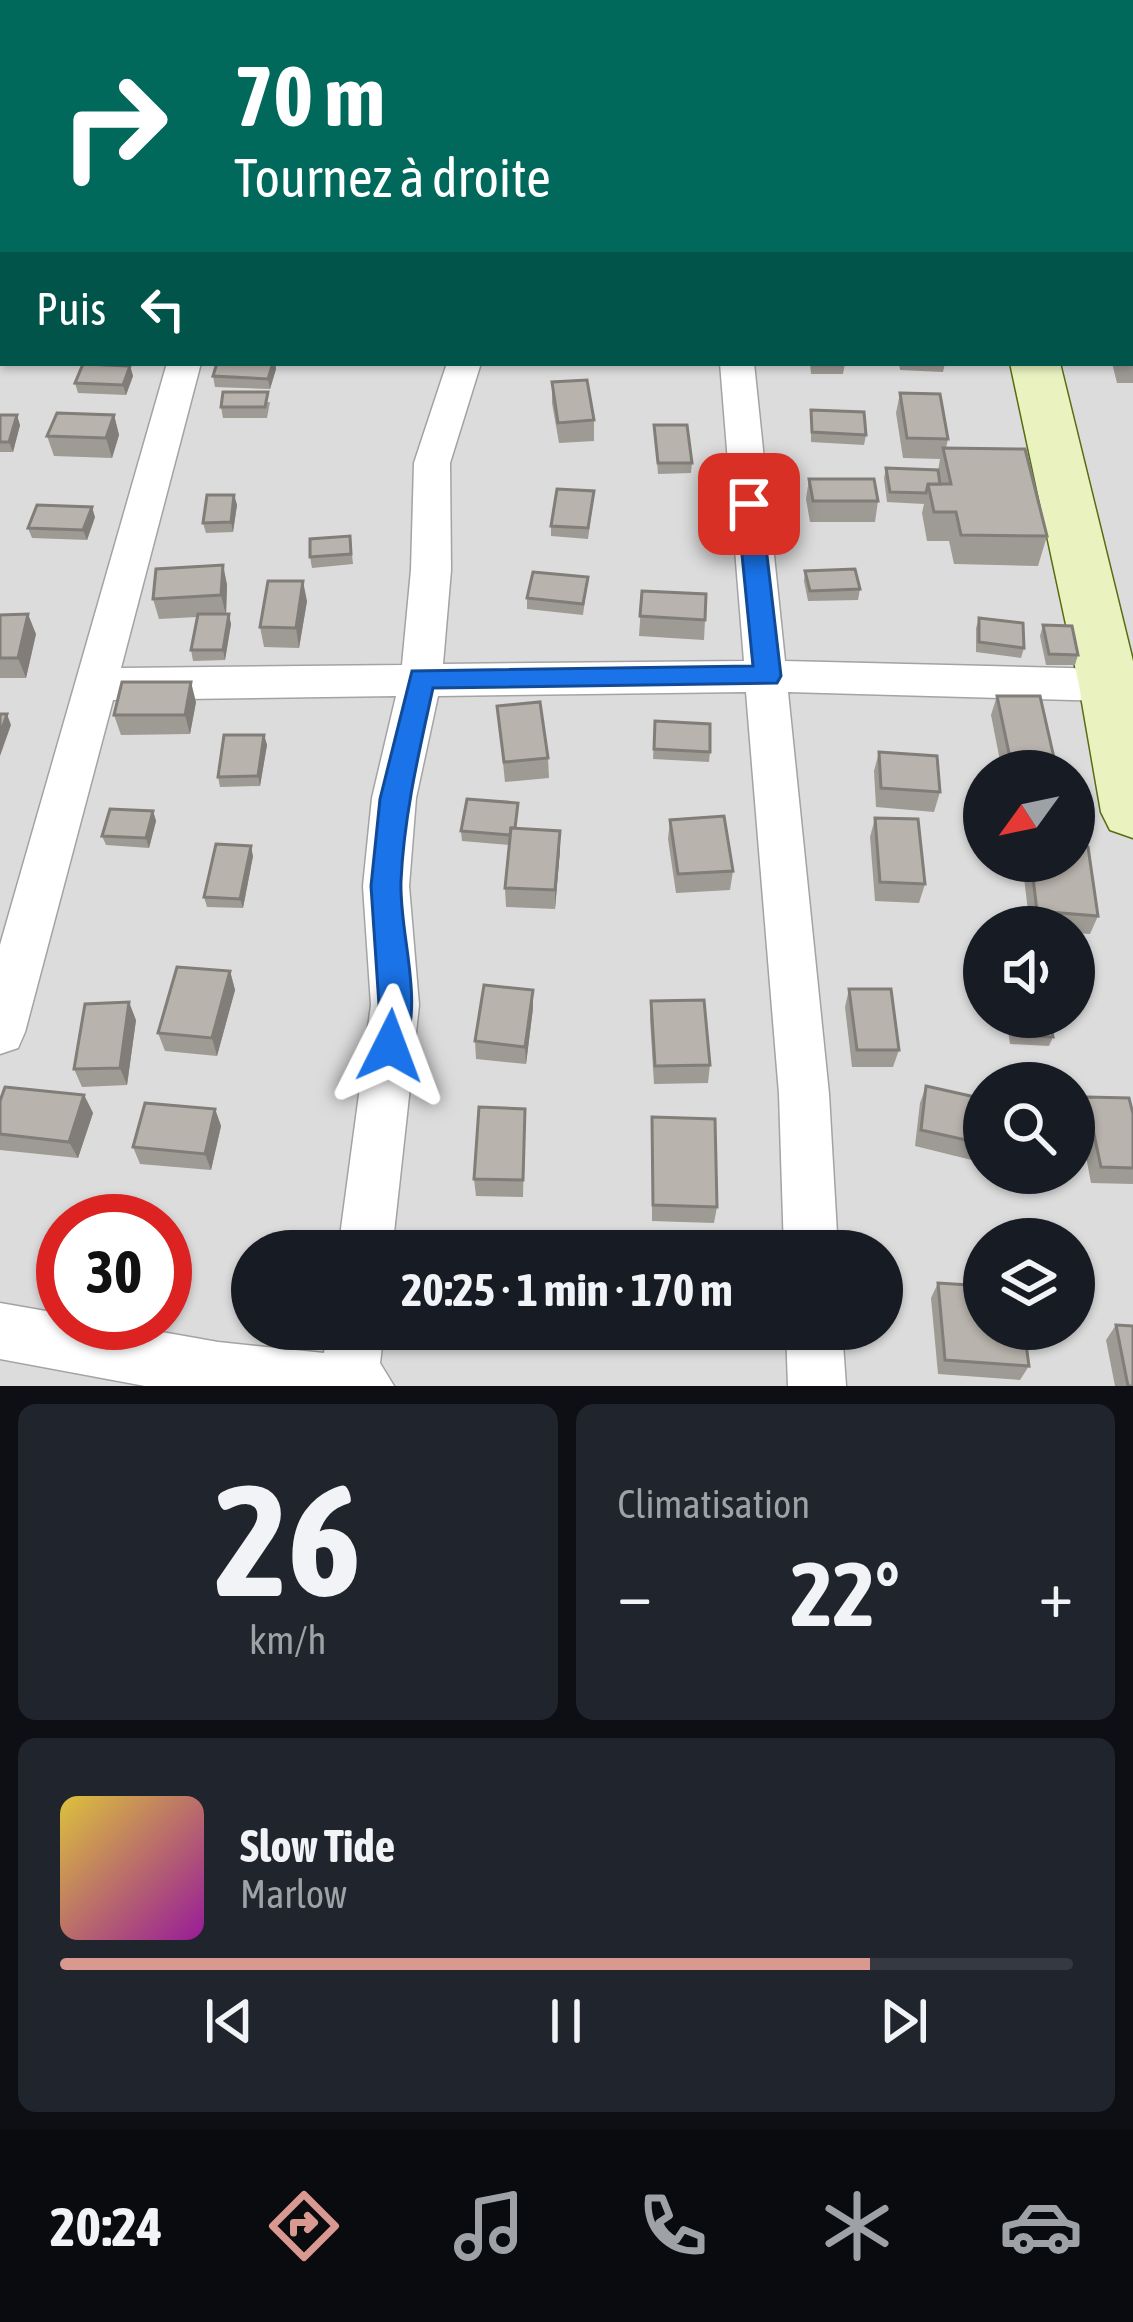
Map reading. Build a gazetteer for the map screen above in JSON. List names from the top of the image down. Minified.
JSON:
{"north":"bottom left","page":{"turn":["70 m","Tournez à droite"],"then":"Puis","limit":"30","trip":"20:25 · 1 min · 170 m","tile":[["26","km/h"],"Climatisation"],"heat":["−","22°","+"],"song":["Slow Tide","Marlow"],"tabs":"20:24"}}
